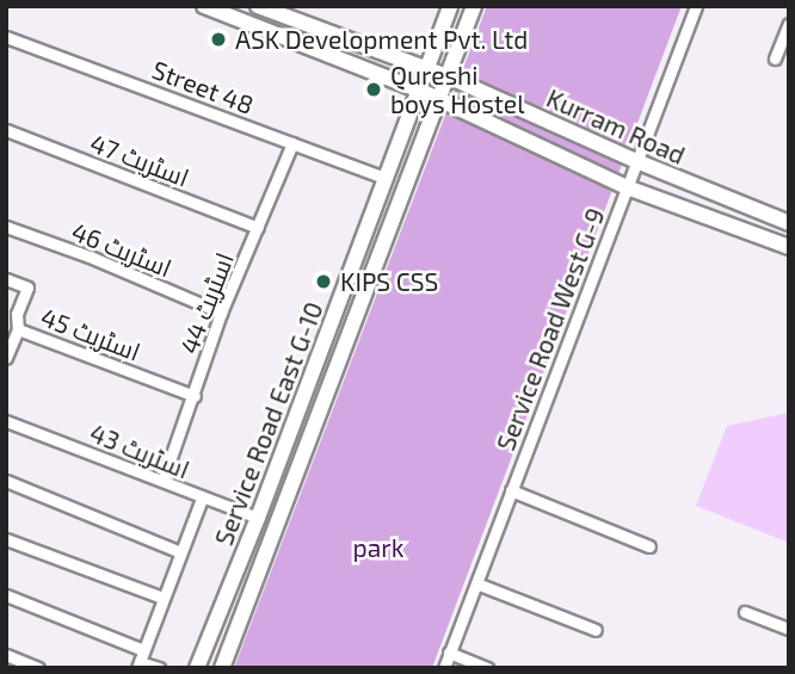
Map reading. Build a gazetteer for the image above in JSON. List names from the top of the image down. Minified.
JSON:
{"streets":{"main road":["Kurram Road","Service Road East G-10"],"street":["Street 48","اسٹریٹ 47","اسٹریٹ 46","اسٹریٹ 44","Service Road West G-9","اسٹریٹ 45","اسٹریٹ 43"]},"crossings":[["Street 48","اسٹریٹ 44"],["Street 48","Service Road East G-10"],["Kurram Road","Service Road West G-9"],["Kurram Road","Service Road East G-10"],["اسٹریٹ 47","اسٹریٹ 44"],["اسٹریٹ 46","اسٹریٹ 44"],["اسٹریٹ 44","اسٹریٹ 45"],["اسٹریٹ 44","اسٹریٹ 43"],["Service Road East G-10","اسٹریٹ 43"]],"parks":["park"],"places":["ASK Development Pvt. Ltd","Qureshi boys Hostel","KIPS CSS"]}
